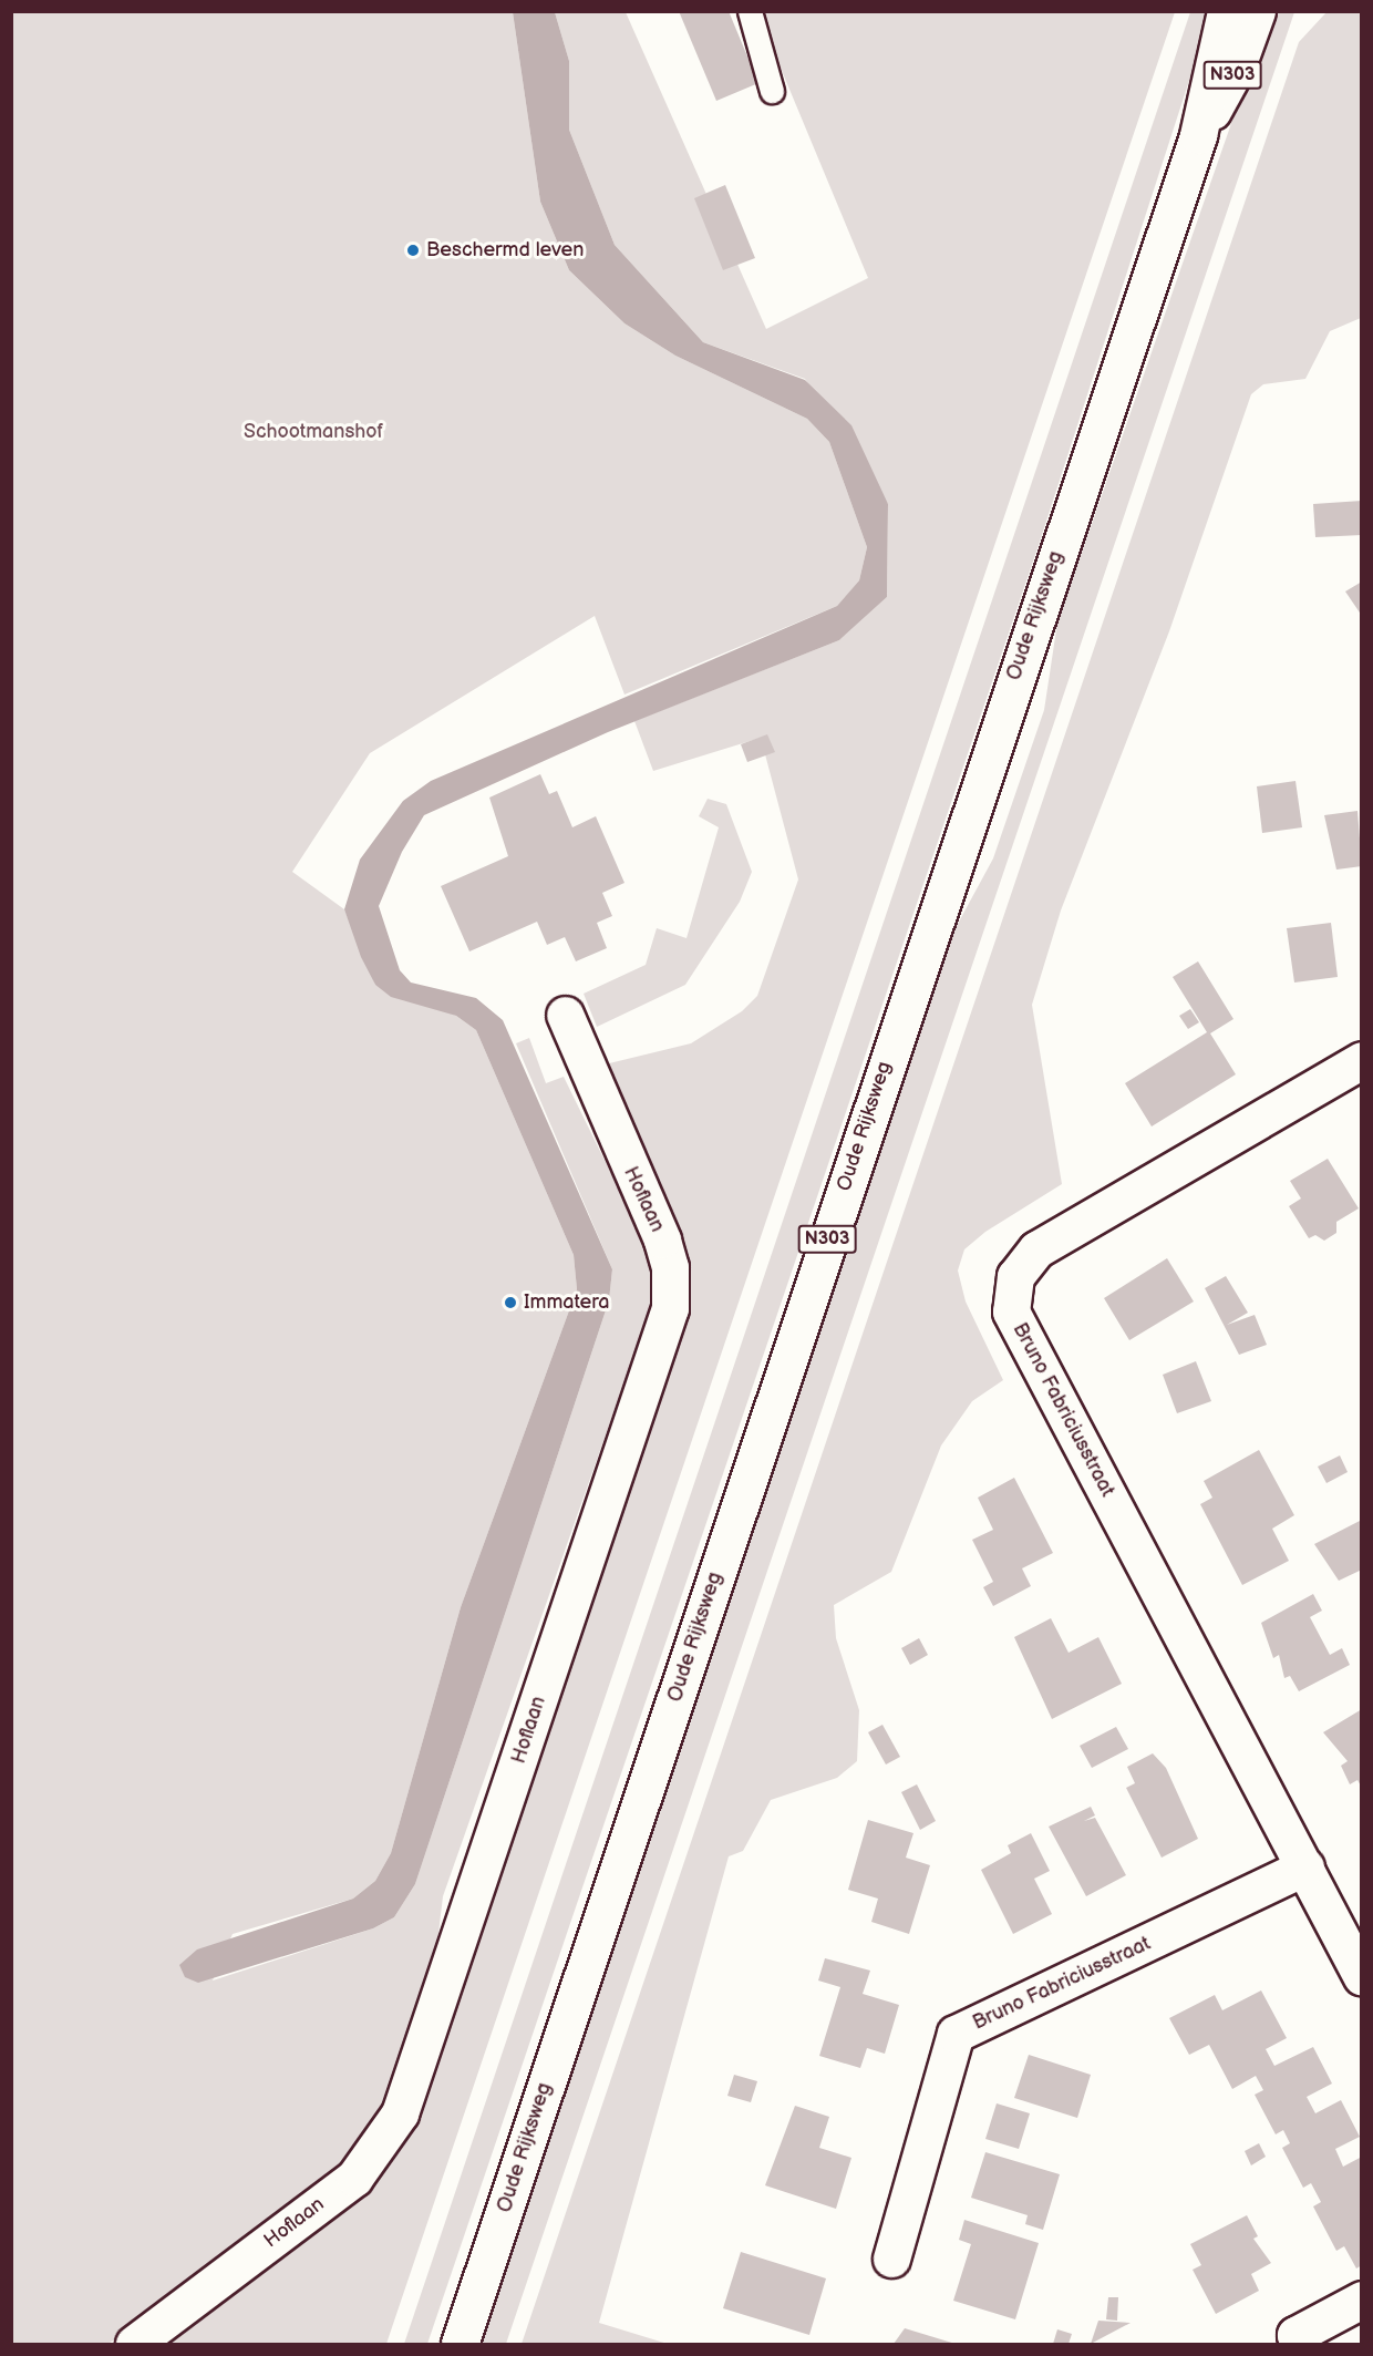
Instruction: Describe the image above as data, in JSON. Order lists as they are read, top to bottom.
{
  "streets": {
    "street": [
      "N303",
      "Oude Rijksweg",
      "Hoflaan",
      "Bruno Fabriciusstraat"
    ]
  },
  "parks": ["Schootmanshof"],
  "places": ["Beschermd leven", "Immatera"]
}
